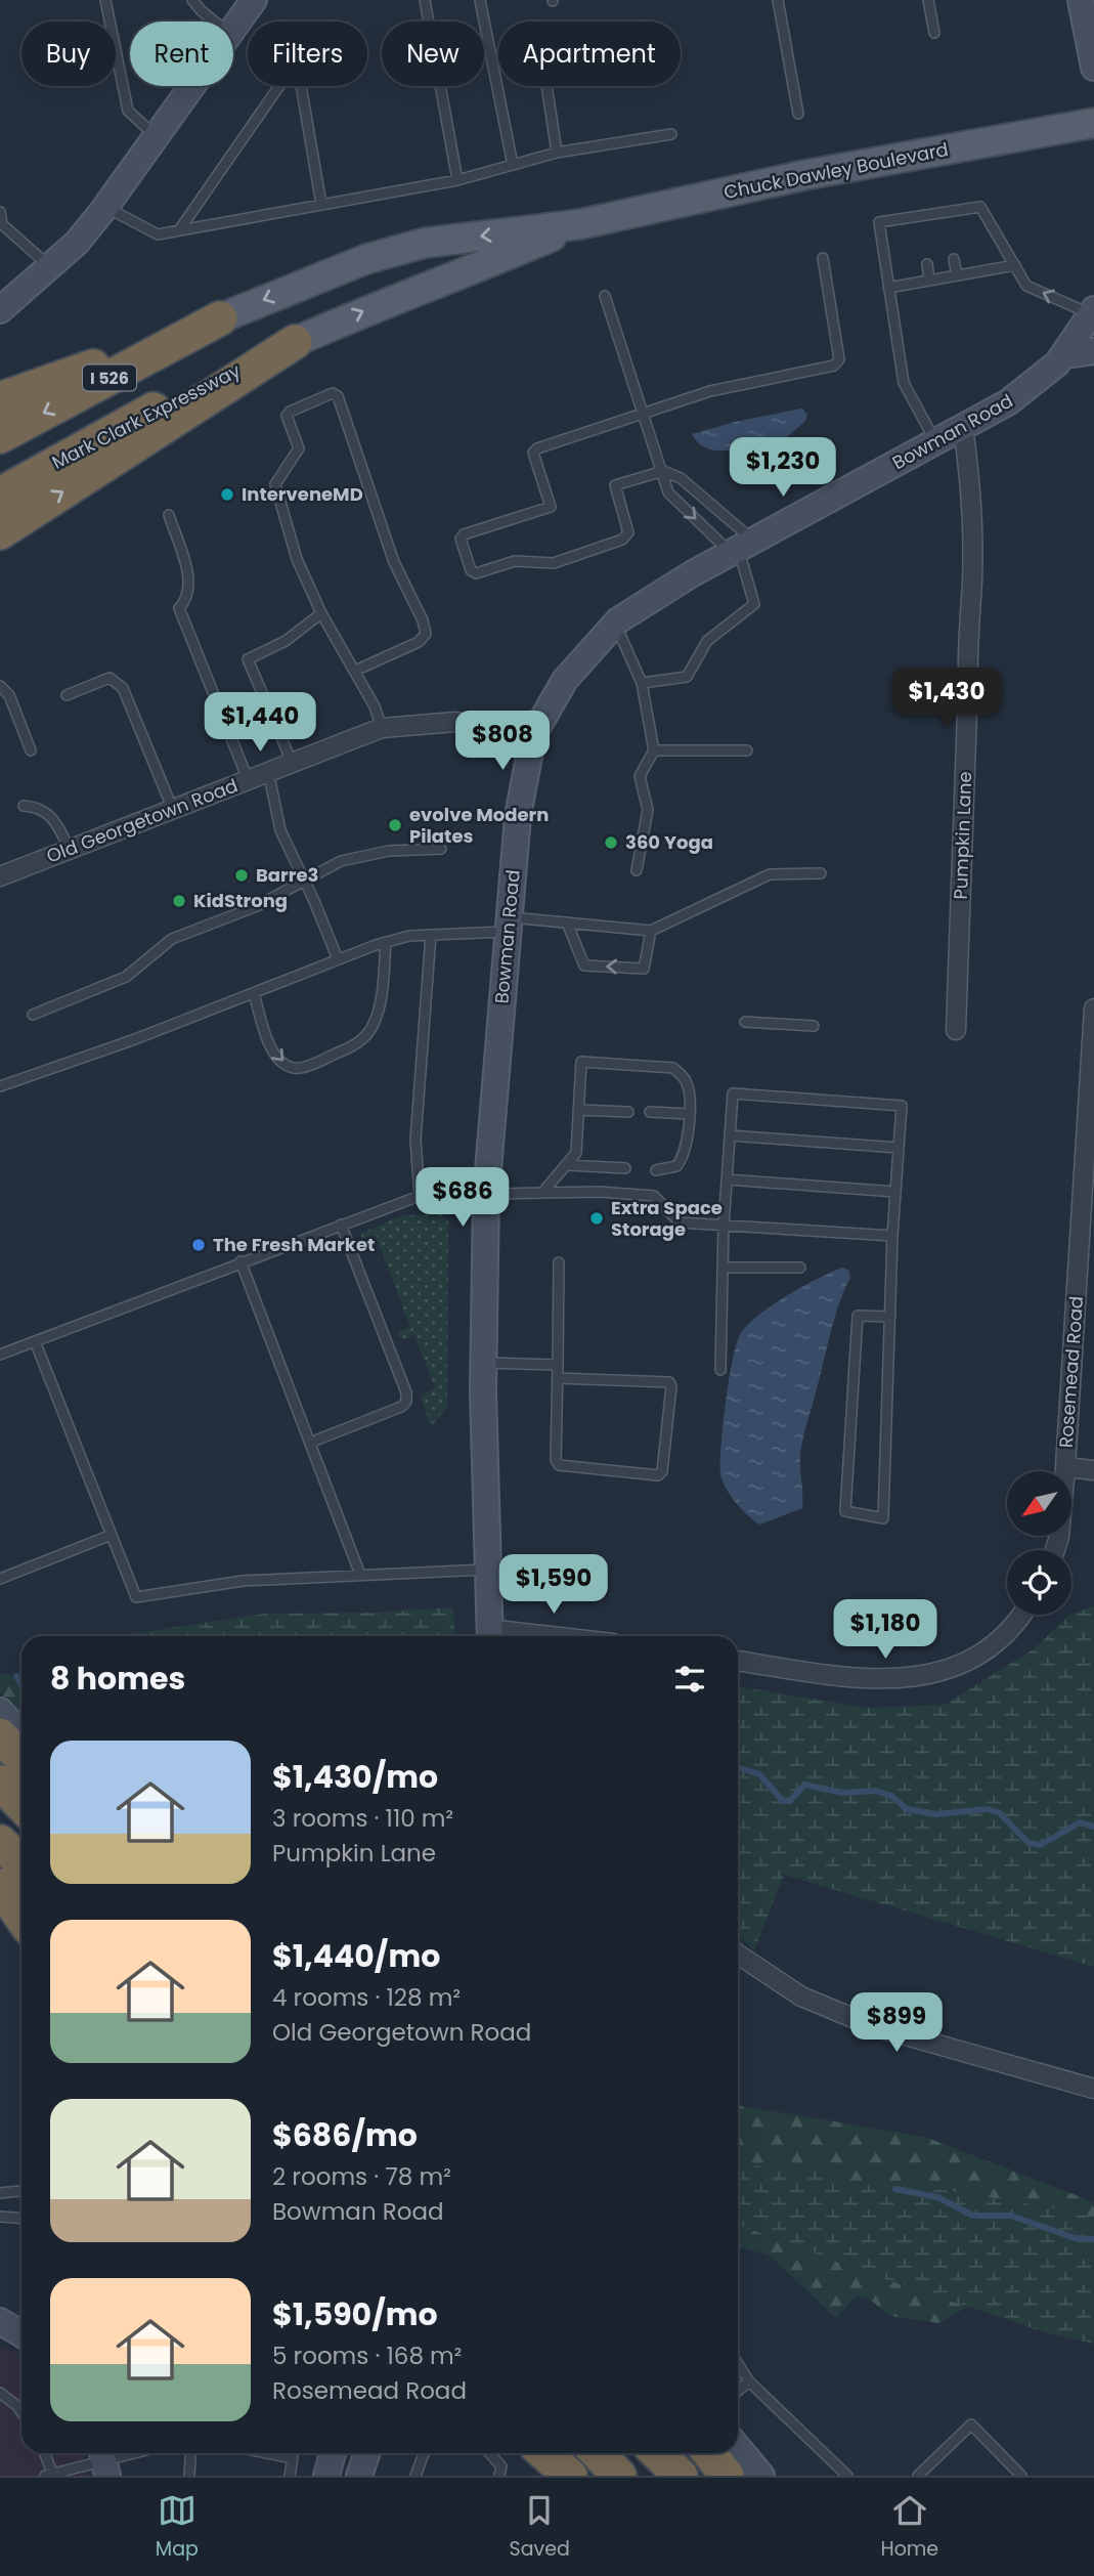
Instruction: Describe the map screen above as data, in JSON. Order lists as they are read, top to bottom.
{
  "streets": {
    "highway": ["I 526", "Mark Clark Expressway"],
    "main road": ["Chuck Dawley Boulevard", "Bowman Road"],
    "street": ["Old Georgetown Road", "Pumpkin Lane", "Rosemead Road"]
  },
  "crossings": [
    ["Chuck Dawley Boulevard", "I 526"],
    ["Chuck Dawley Boulevard", "Mark Clark Expressway"],
    ["Bowman Road", "Old Georgetown Road"],
    ["Bowman Road", "Pumpkin Lane"]
  ],
  "places": [
    "InterveneMD",
    "evolve Modern Pilates",
    "360 Yoga",
    "Barre3",
    "KidStrong",
    "Extra Space Storage",
    "The Fresh Market"
  ],
  "north": "bottom left",
  "page": {
    "chip": [
      "Buy",
      "Rent",
      "Filters",
      "New",
      "Apartment"
    ],
    "price": [
      "$1,230",
      "$1,430",
      "$1,440",
      "$808",
      "$686",
      "$1,590",
      "$1,180",
      "$899"
    ],
    "heading": "8 homes",
    "list": [
      {
        "name": "$1,430/mo",
        "note": "3 rooms · 110 m² · Pumpkin Lane"
      },
      {
        "name": "$1,440/mo",
        "note": "4 rooms · 128 m² · Old Georgetown Road"
      },
      {
        "name": "$686/mo",
        "note": "2 rooms · 78 m² · Bowman Road"
      },
      {
        "name": "$1,590/mo",
        "note": "5 rooms · 168 m² · Rosemead Road"
      }
    ],
    "tabs": ["Map", "Saved", "Home"]
  }
}
